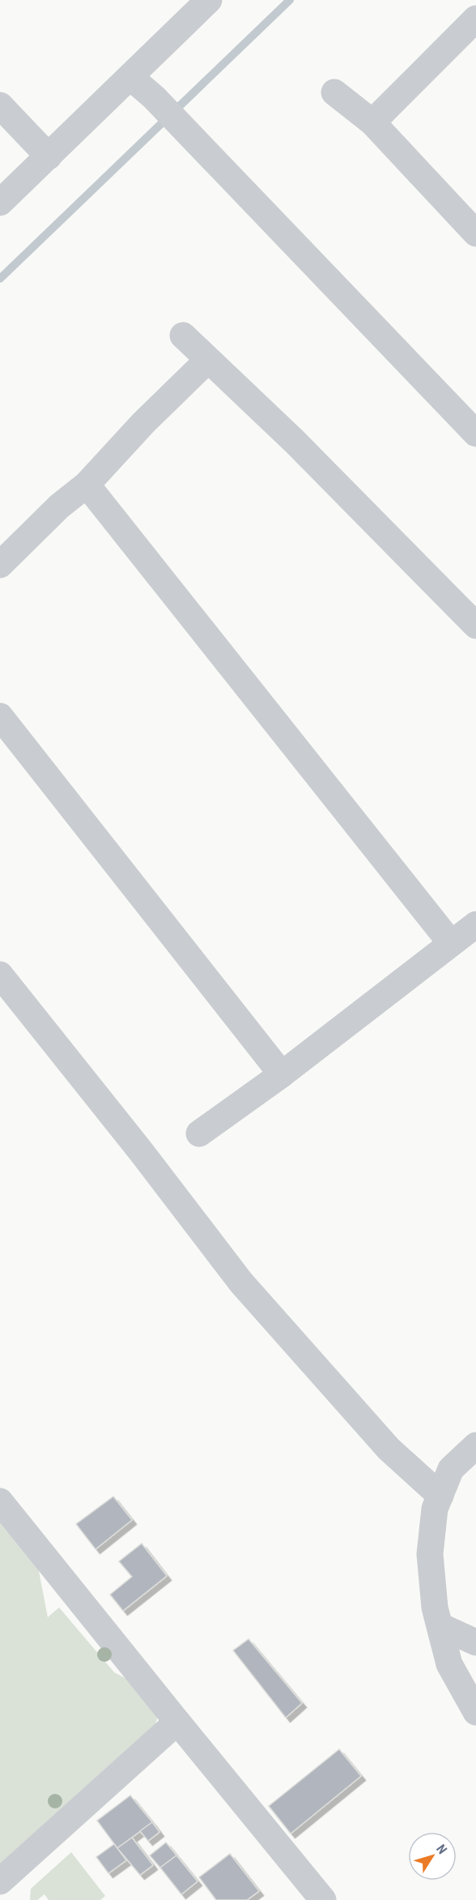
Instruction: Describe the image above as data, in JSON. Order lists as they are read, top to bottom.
{
  "north": "top right"
}
